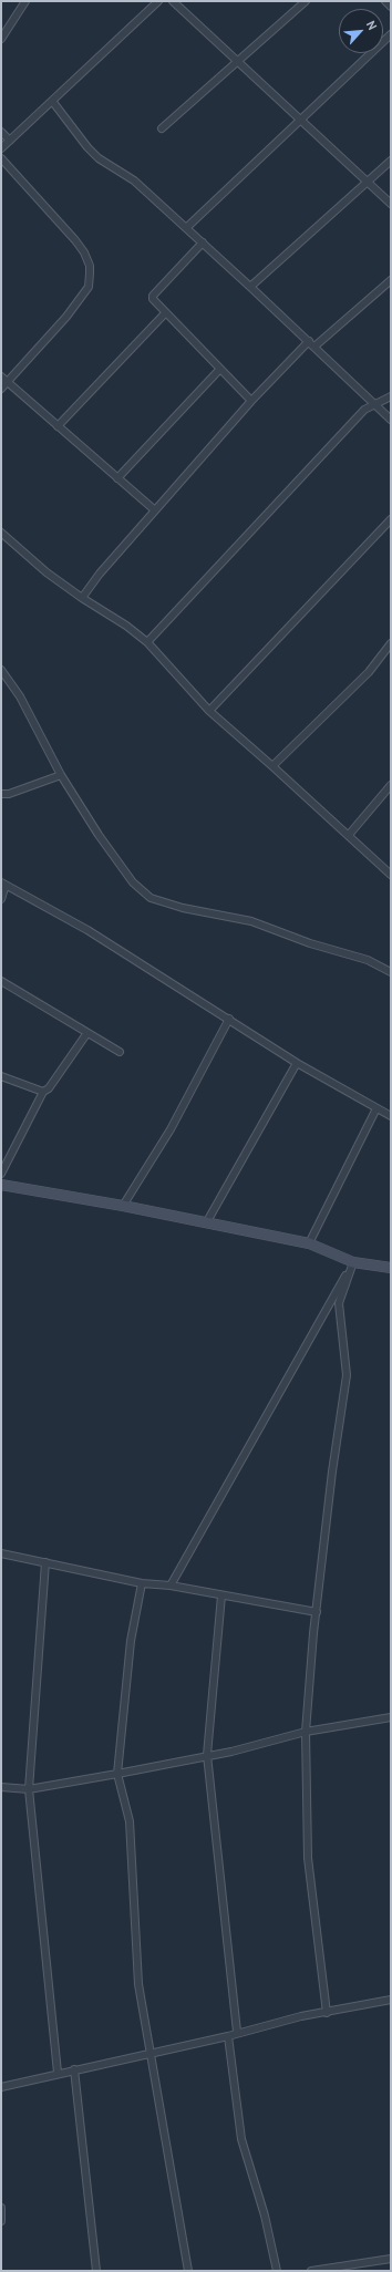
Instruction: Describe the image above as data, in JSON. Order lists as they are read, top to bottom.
{
  "north": "top right"
}
